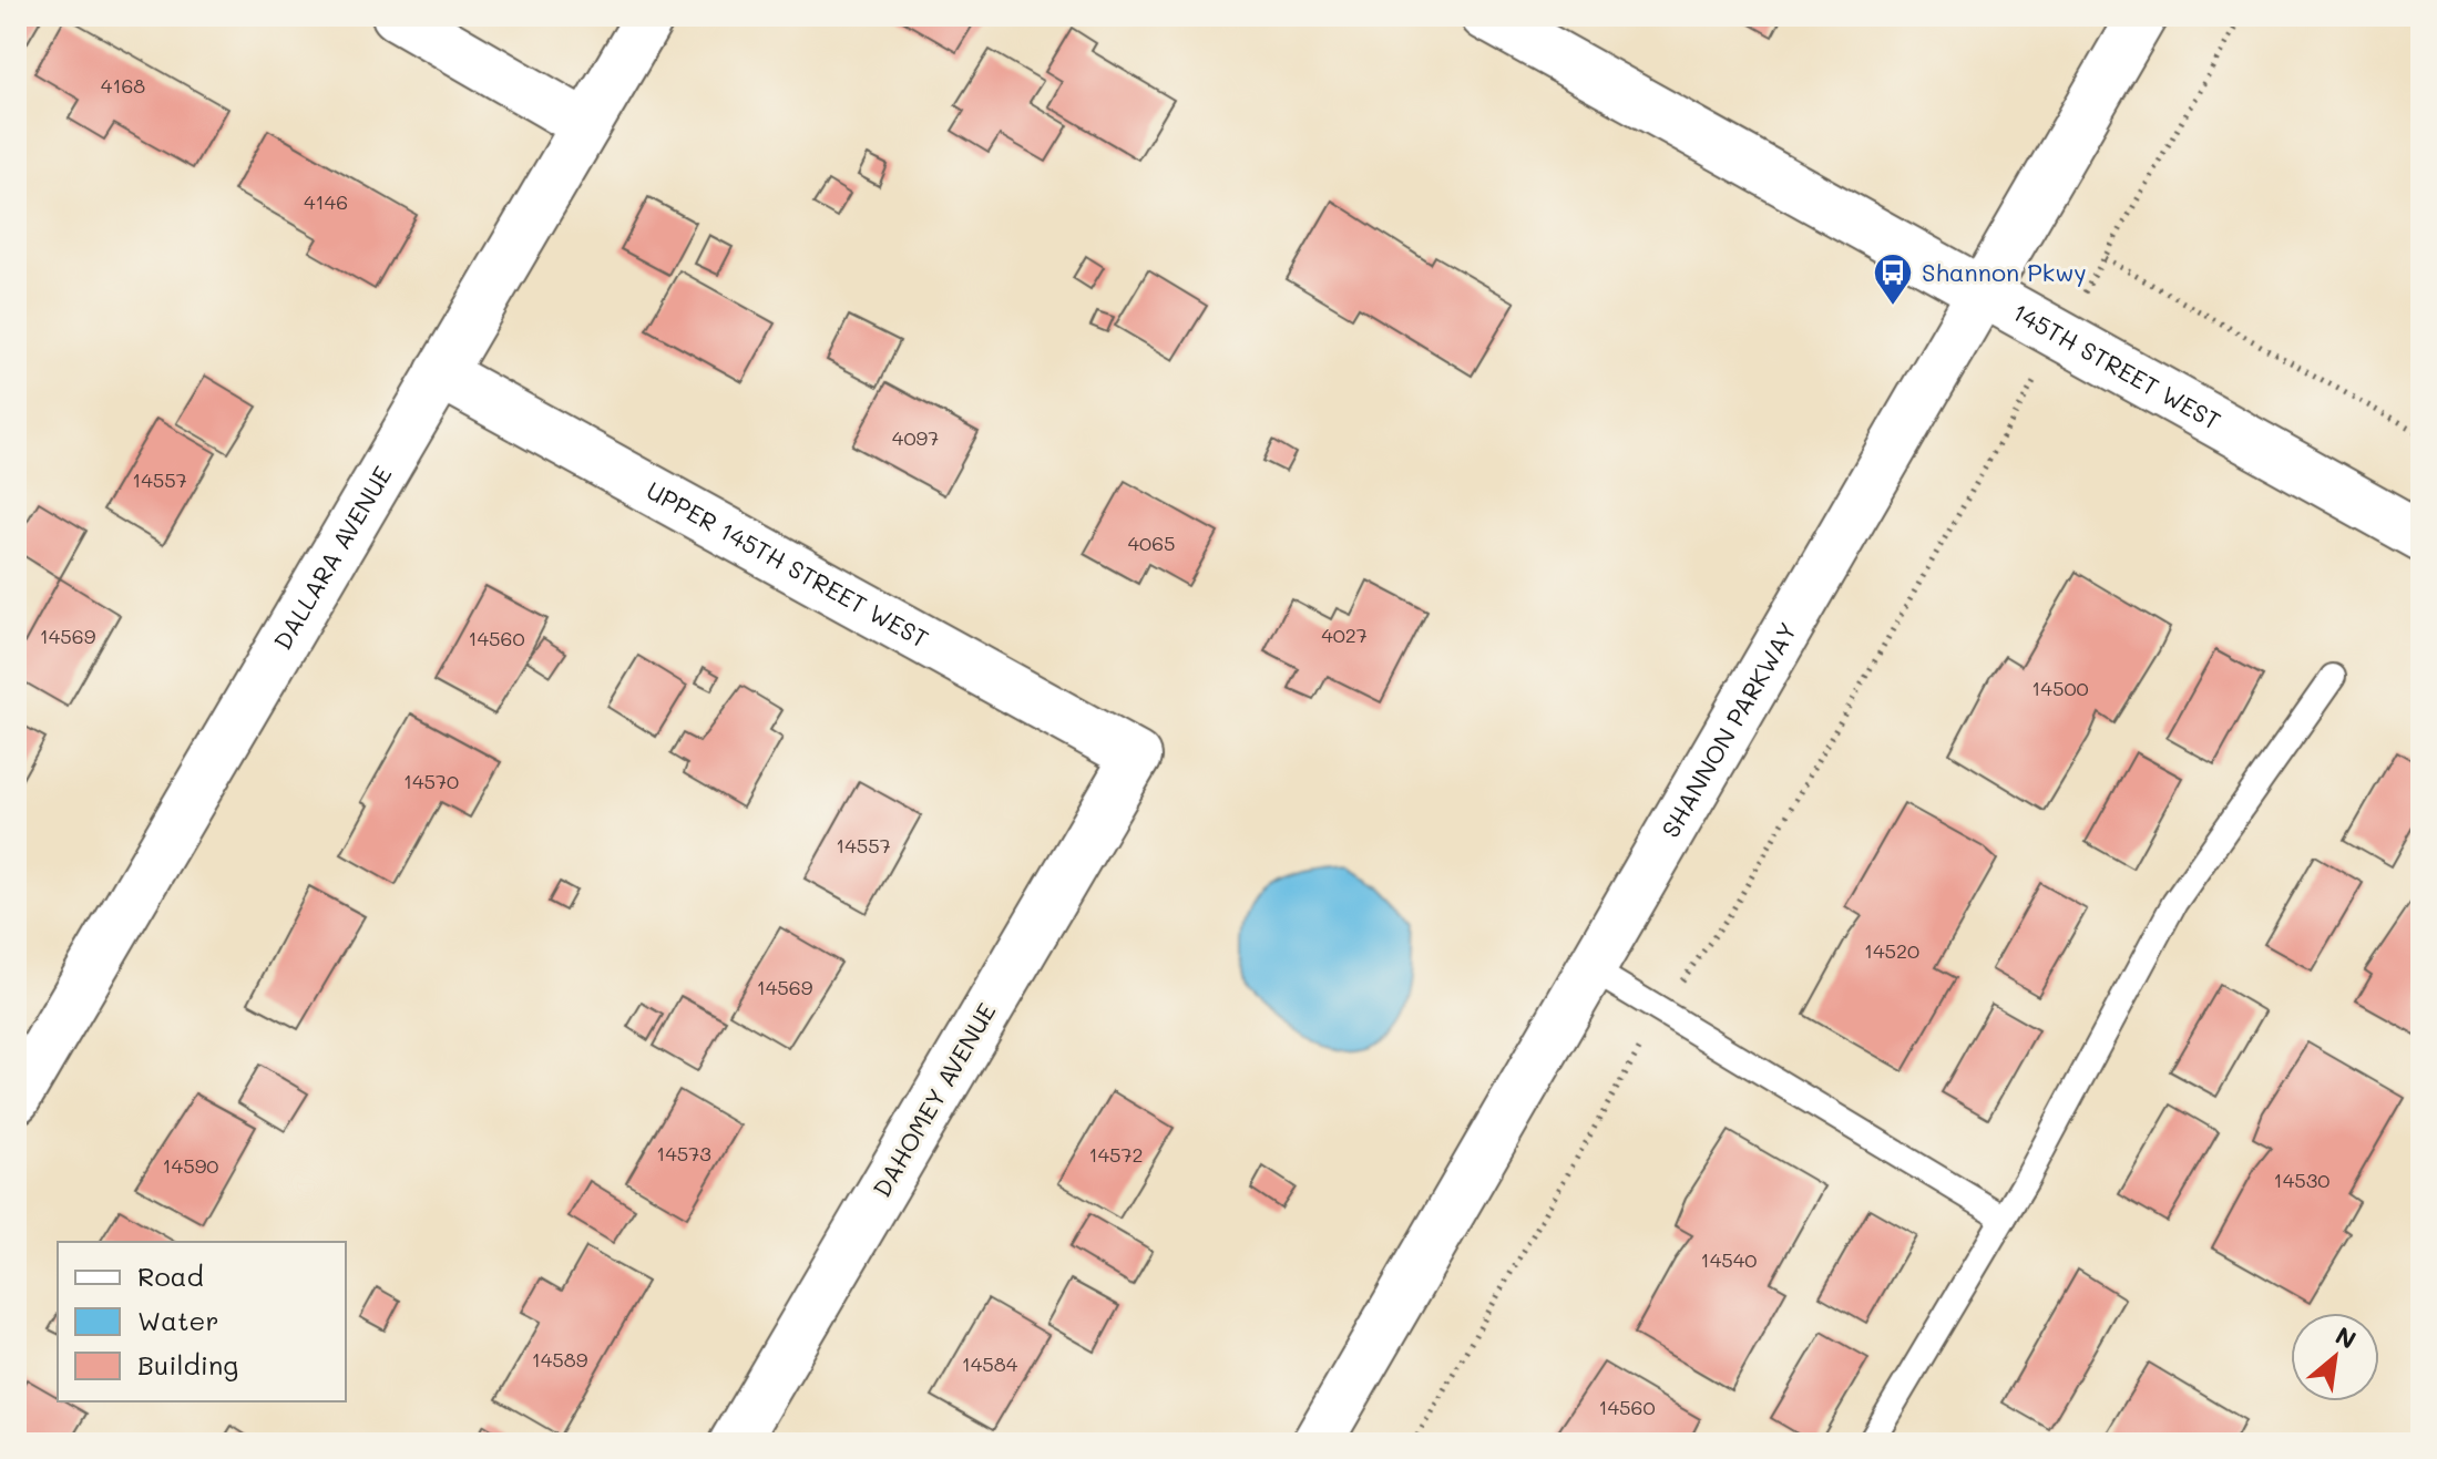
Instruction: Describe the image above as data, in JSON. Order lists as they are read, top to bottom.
{
  "streets": {
    "street": [
      "145TH STREET WEST",
      "DALLARA AVENUE",
      "UPPER 145TH STREET WEST",
      "SHANNON PARKWAY",
      "DAHOMEY AVENUE"
    ]
  },
  "crossings": [
    ["145TH STREET WEST", "SHANNON PARKWAY"],
    ["DALLARA AVENUE", "UPPER 145TH STREET WEST"],
    ["UPPER 145TH STREET WEST", "DAHOMEY AVENUE"]
  ],
  "places": {
    "bus stop": ["Shannon Pkwy"]
  },
  "house_numbers": [
    "4168",
    "4146",
    "4097",
    "14557",
    "4065",
    "4027",
    "14569",
    "14560",
    "14500",
    "14570",
    "14557",
    "14520",
    "14569",
    "14573",
    "14572",
    "14590",
    "14530",
    "14540",
    "14589",
    "14584",
    "14560"
  ],
  "legend": ["Road", "Water", "Building"],
  "north": "top right"
}
